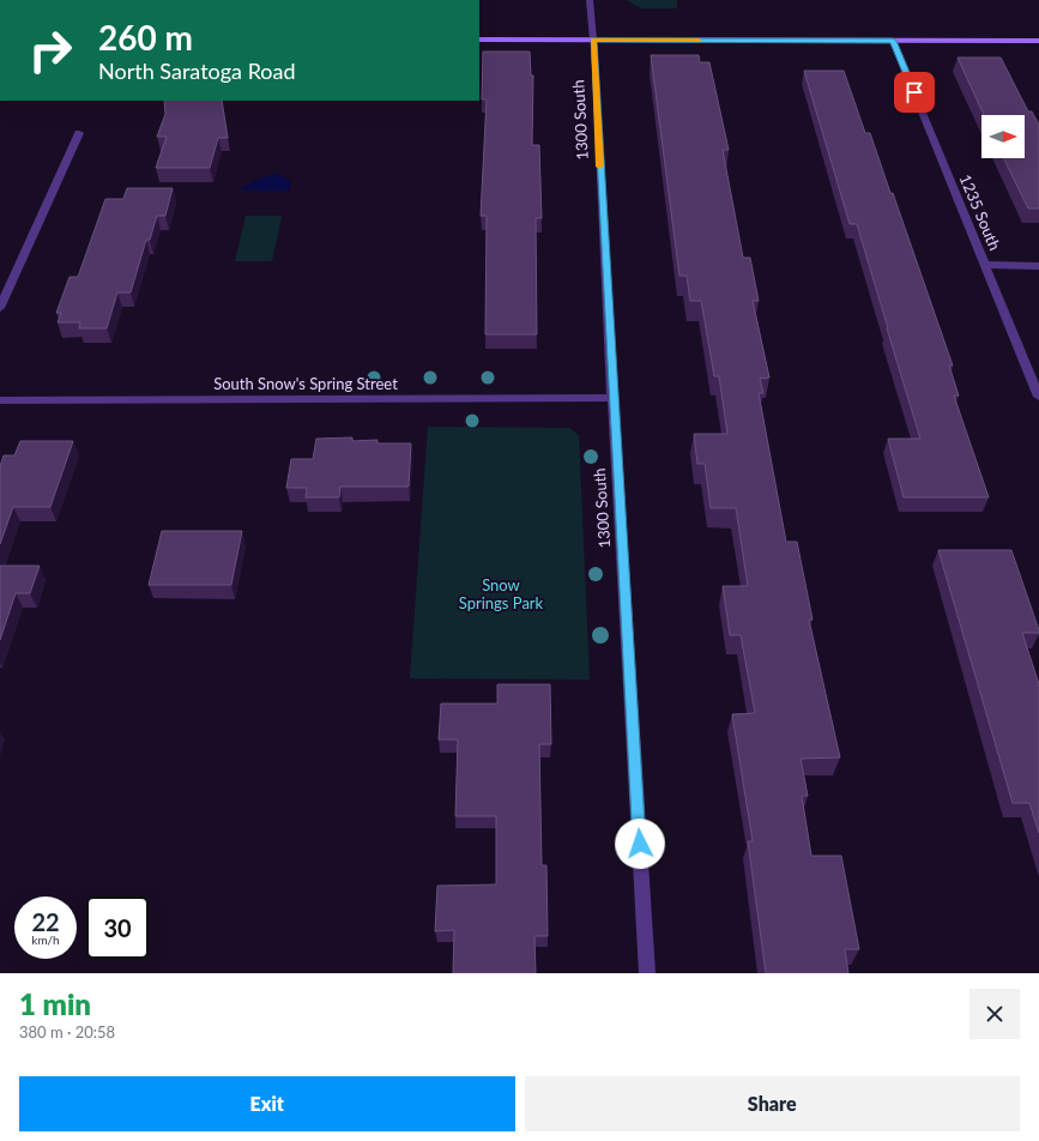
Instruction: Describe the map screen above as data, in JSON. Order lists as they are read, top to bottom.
{
  "streets": {
    "street": ["1300 South", "1235 South", "South Snow's Spring Street"]
  },
  "crossings": [
    ["1300 South", "South Snow's Spring Street"]
  ],
  "parks": ["Snow Springs Park"],
  "north": "right",
  "page": {
    "turn": ["260 m", "North Saratoga Road"],
    "speed": "22 km/h",
    "limit": "30",
    "heading": ["1 min", "380 m · 20:58"],
    "buttons": ["Exit", "Share"]
  }
}
